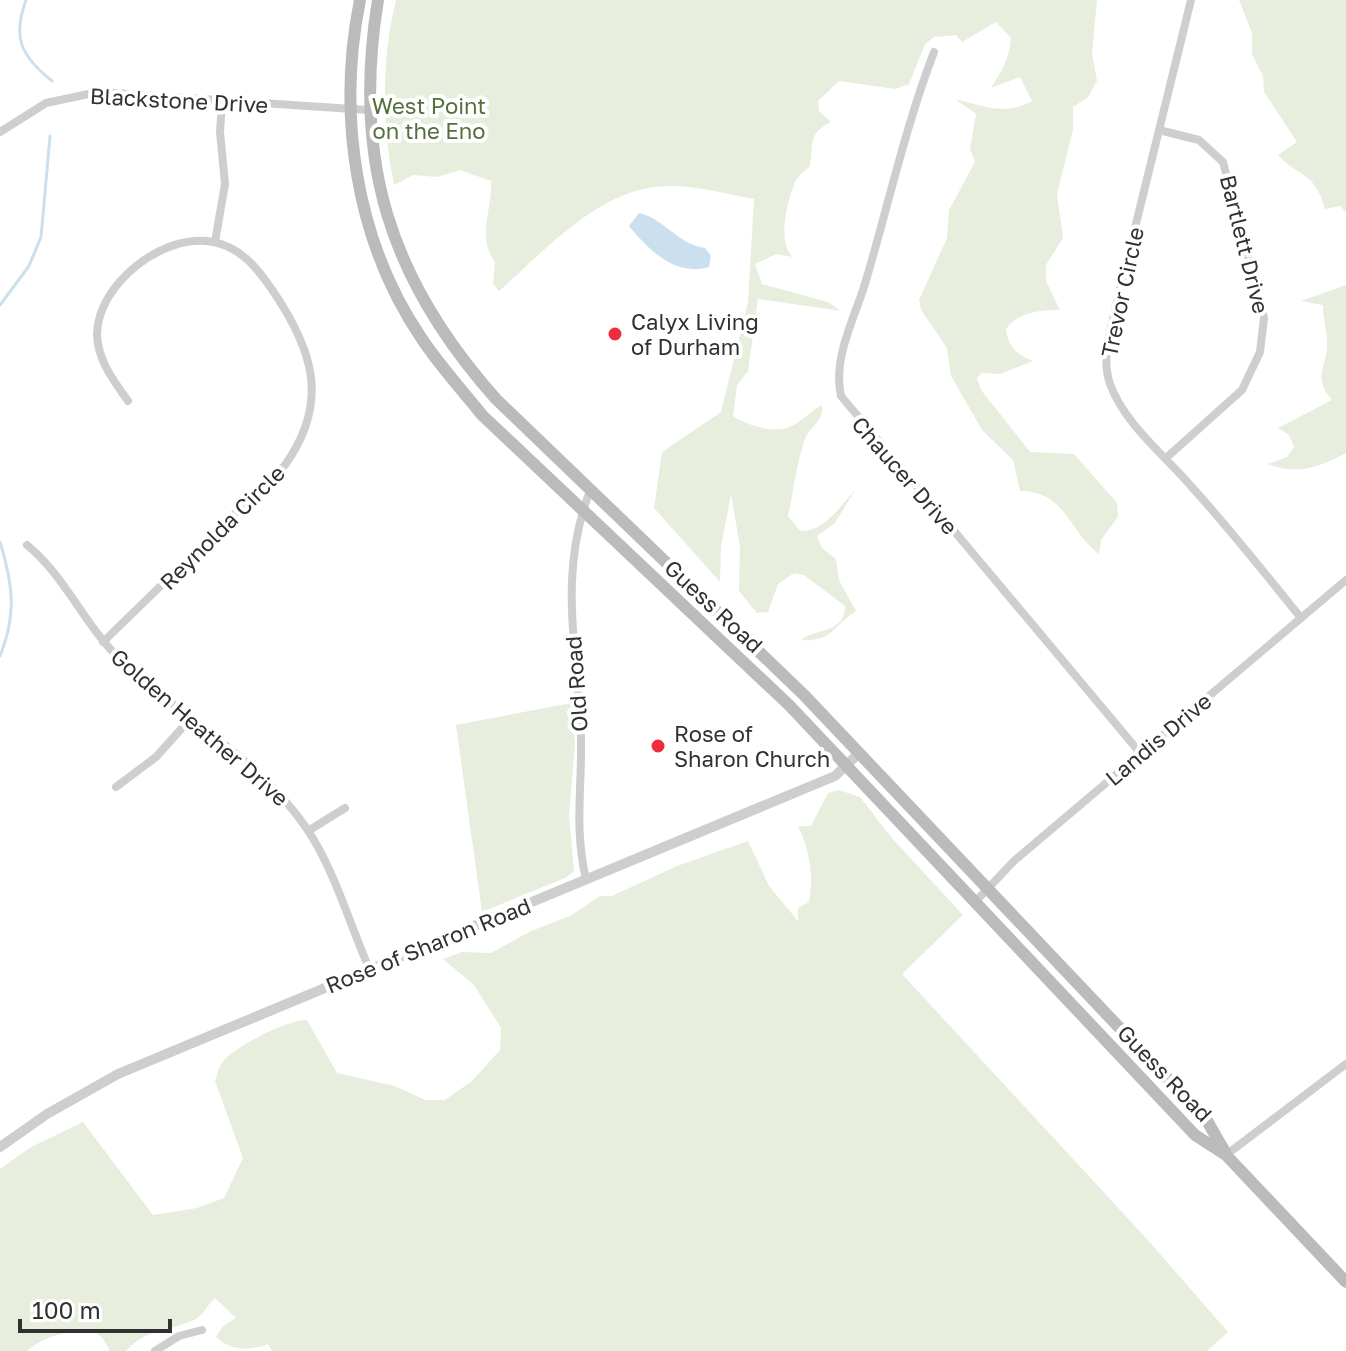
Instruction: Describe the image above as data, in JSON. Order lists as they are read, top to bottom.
{
  "streets": {
    "main road": ["Guess Road"],
    "street": [
      "Blackstone Drive",
      "Bartlett Drive",
      "Trevor Circle",
      "Chaucer Drive",
      "Reynolda Circle",
      "Old Road",
      "Golden Heather Drive",
      "Landis Drive",
      "Rose of Sharon Road"
    ]
  },
  "crossings": [
    ["Blackstone Drive", "Guess Road"],
    ["Bartlett Drive", "Trevor Circle"],
    ["Trevor Circle", "Landis Drive"],
    ["Chaucer Drive", "Landis Drive"],
    ["Reynolda Circle", "Golden Heather Drive"],
    ["Guess Road", "Old Road"],
    ["Guess Road", "Landis Drive"],
    ["Guess Road", "Rose of Sharon Road"],
    ["Old Road", "Rose of Sharon Road"],
    ["Golden Heather Drive", "Rose of Sharon Road"]
  ],
  "parks": ["West Point on the Eno"],
  "places": ["Calyx Living of Durham", "Rose of Sharon Church"],
  "scale_bar": "100 m"
}
